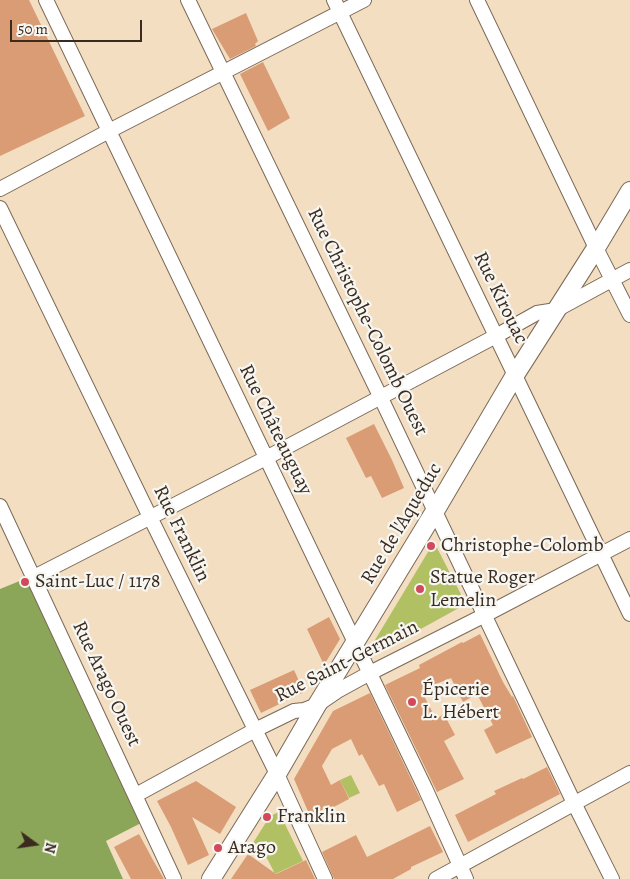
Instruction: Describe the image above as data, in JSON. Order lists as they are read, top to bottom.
{
  "streets": {
    "street": [
      "Rue Kirouac",
      "Rue Christophe-Colomb Ouest",
      "Rue Châteauguay",
      "Rue de l'Aqueduc",
      "Rue Franklin",
      "Rue Saint-Germain",
      "Rue Arago Ouest"
    ]
  },
  "crossings": [
    ["Rue Kirouac", "Rue de l'Aqueduc"],
    ["Rue Kirouac", "Rue Saint-Germain"],
    ["Rue Christophe-Colomb Ouest", "Rue de l'Aqueduc"],
    ["Rue Christophe-Colomb Ouest", "Rue Saint-Germain"],
    ["Rue Châteauguay", "Rue de l'Aqueduc"],
    ["Rue Châteauguay", "Rue Saint-Germain"],
    ["Rue de l'Aqueduc", "Rue Franklin"],
    ["Rue de l'Aqueduc", "Rue Saint-Germain"],
    ["Rue Franklin", "Rue Saint-Germain"],
    ["Rue Saint-Germain", "Rue Arago Ouest"]
  ],
  "places": [
    "Christophe-Colomb",
    "Saint-Luc / 1178",
    "Statue Roger Lemelin",
    "Épicerie L. Hébert",
    "Franklin",
    "Arago"
  ],
  "scale_bar": "50 m",
  "north": "right"
}
